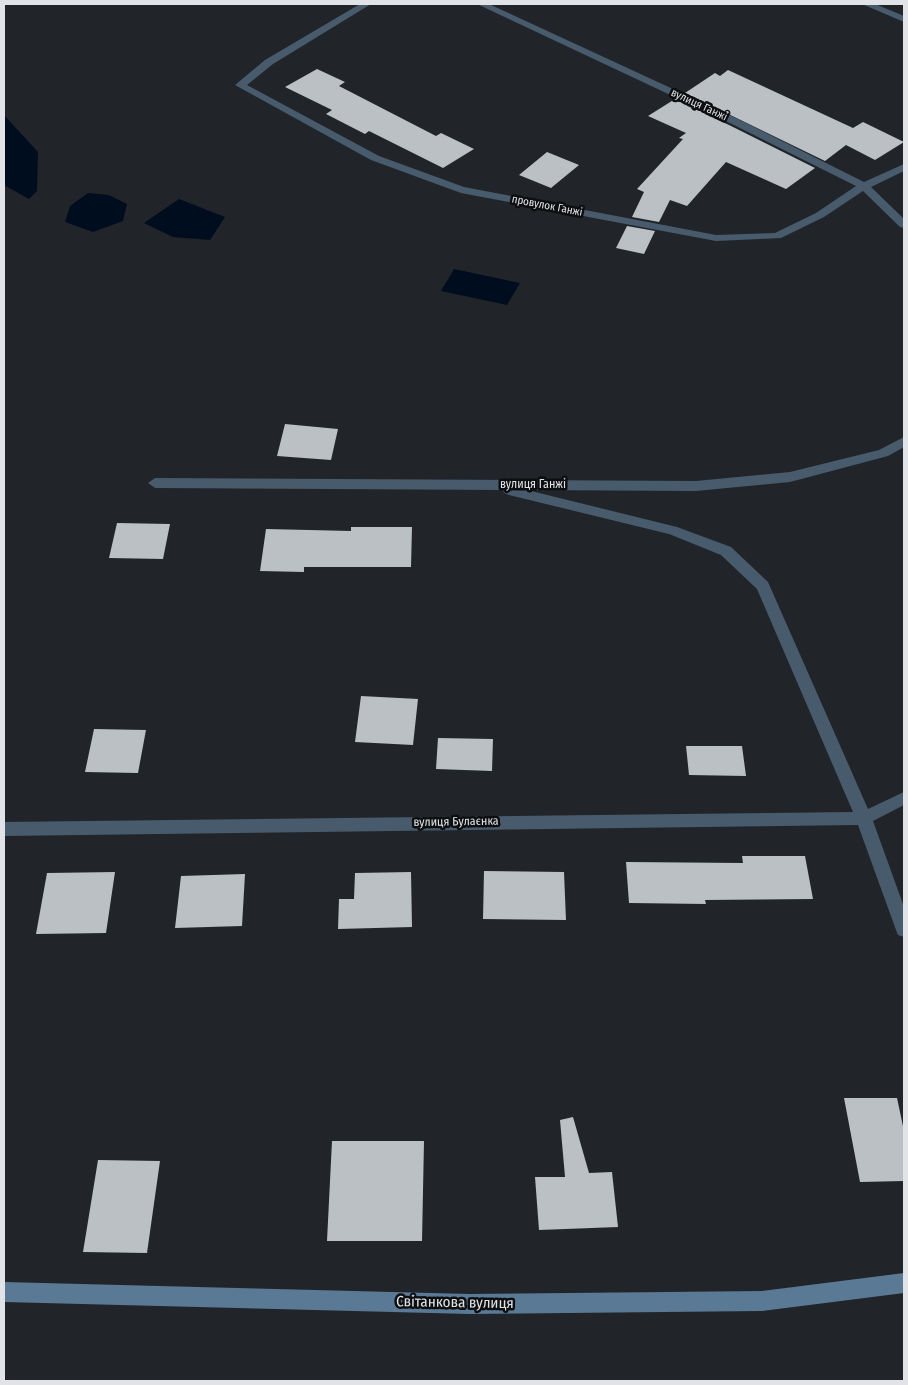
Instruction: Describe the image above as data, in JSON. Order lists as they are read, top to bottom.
{
  "streets": {
    "street": [
      "вулиця Ганжі",
      "провулок Ганжі",
      "вулиця Булаєнка",
      "Світанкова вулиця"
    ]
  },
  "crossings": [
    ["вулиця Ганжі", "провулок Ганжі"]
  ]
}
